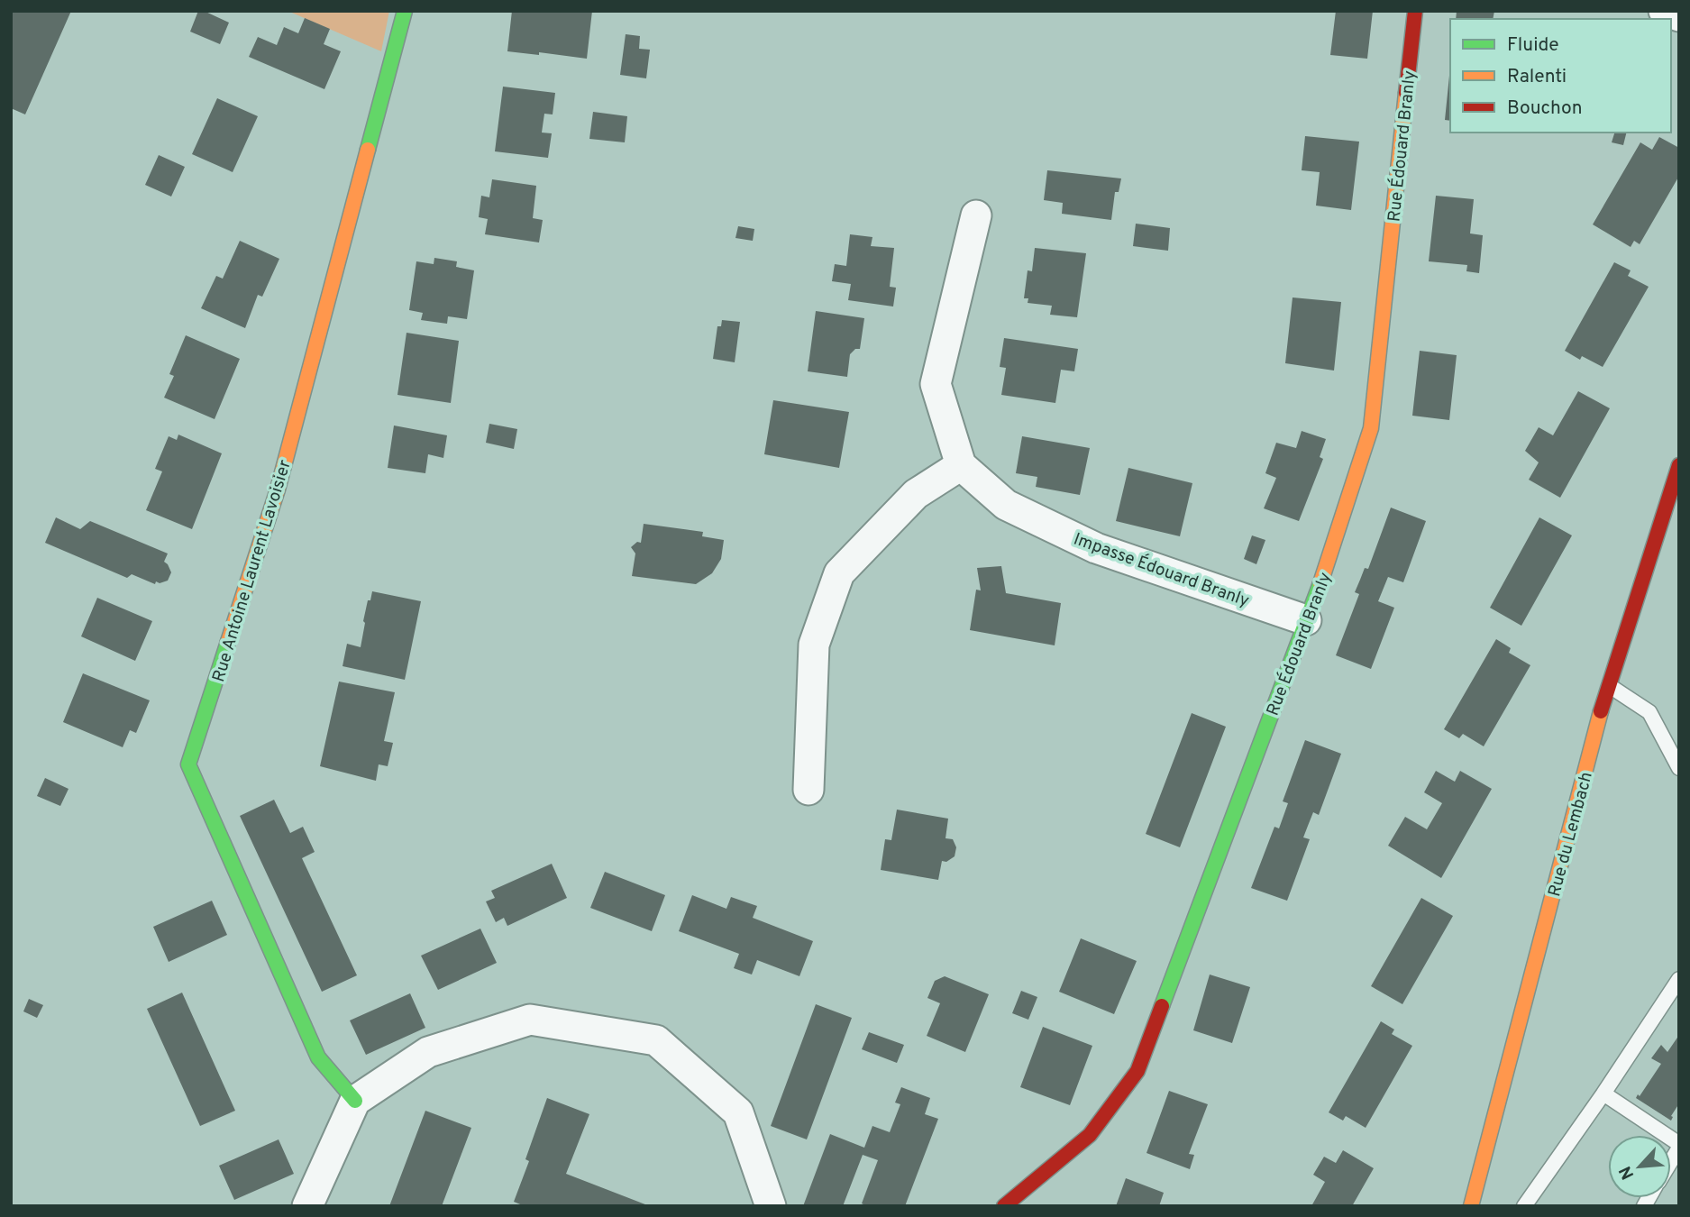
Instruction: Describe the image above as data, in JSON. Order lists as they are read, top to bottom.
{
  "streets": {
    "street": [
      "Rue Édouard Branly",
      "Impasse Édouard Branly",
      "Rue Antoine Laurent Lavoisier",
      "Rue du Lembach"
    ]
  },
  "crossings": [
    ["Rue Édouard Branly", "Impasse Édouard Branly"]
  ],
  "legend": ["Fluide", "Ralenti", "Bouchon"],
  "north": "bottom left"
}
